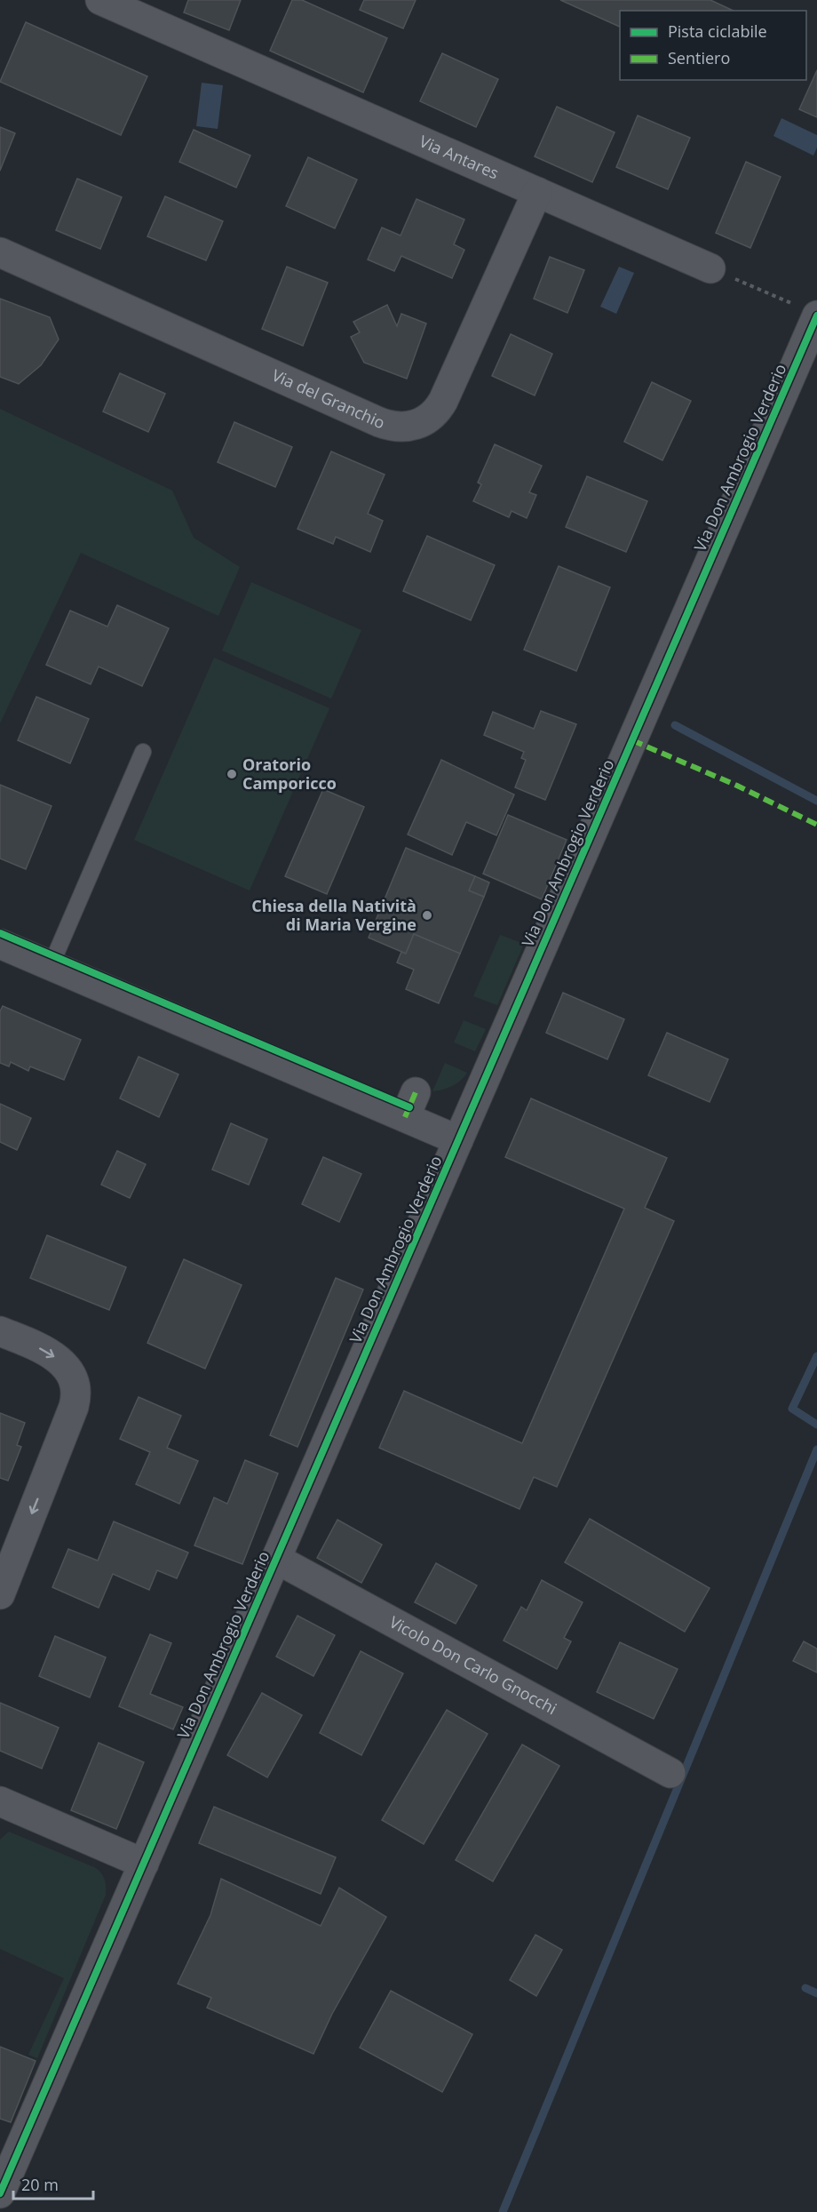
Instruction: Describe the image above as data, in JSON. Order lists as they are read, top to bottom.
{
  "streets": {
    "street": [
      "Via Antares",
      "Via del Granchio",
      "Via Don Ambrogio Verderio",
      "Vicolo Don Carlo Gnocchi"
    ]
  },
  "crossings": [
    ["Via Antares", "Via del Granchio"],
    ["Via Don Ambrogio Verderio", "Vicolo Don Carlo Gnocchi"]
  ],
  "places": ["Oratorio Camporicco", "Chiesa della Natività di Maria Vergine"],
  "legend": ["Pista ciclabile", "Sentiero"],
  "scale_bar": "20 m"
}
